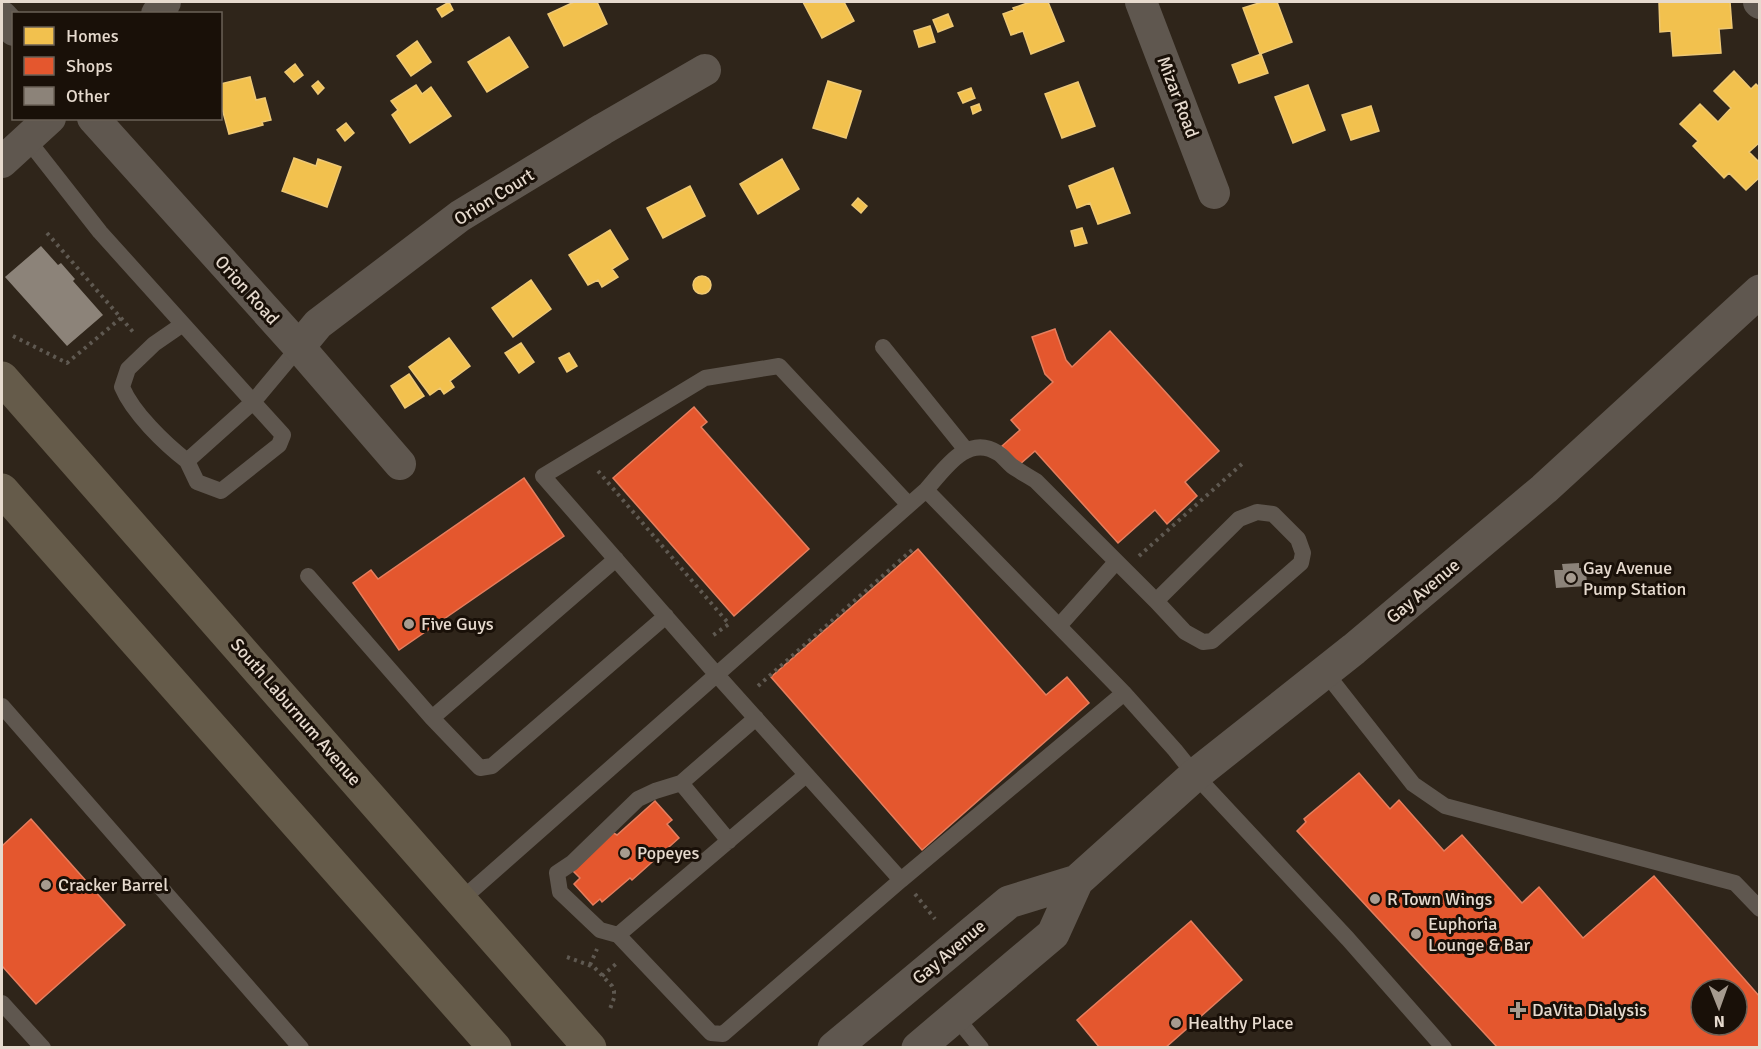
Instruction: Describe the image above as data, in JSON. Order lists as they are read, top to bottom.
{
  "streets": {
    "main road": ["South Laburnum Avenue"],
    "street": [
      "Mizar Road",
      "Orion Court",
      "Orion Road",
      "Gay Avenue"
    ]
  },
  "crossings": [
    ["Orion Court", "Orion Road"]
  ],
  "places": {
    "other": [
      "Gay Avenue Pump Station",
      "Five Guys",
      "Popeyes",
      "Cracker Barrel",
      "R Town Wings",
      "Euphoria Lounge & Bar",
      "Healthy Place"
    ],
    "health": ["DaVita Dialysis"]
  },
  "legend": ["Homes", "Shops", "Other"],
  "north": "bottom"
}
